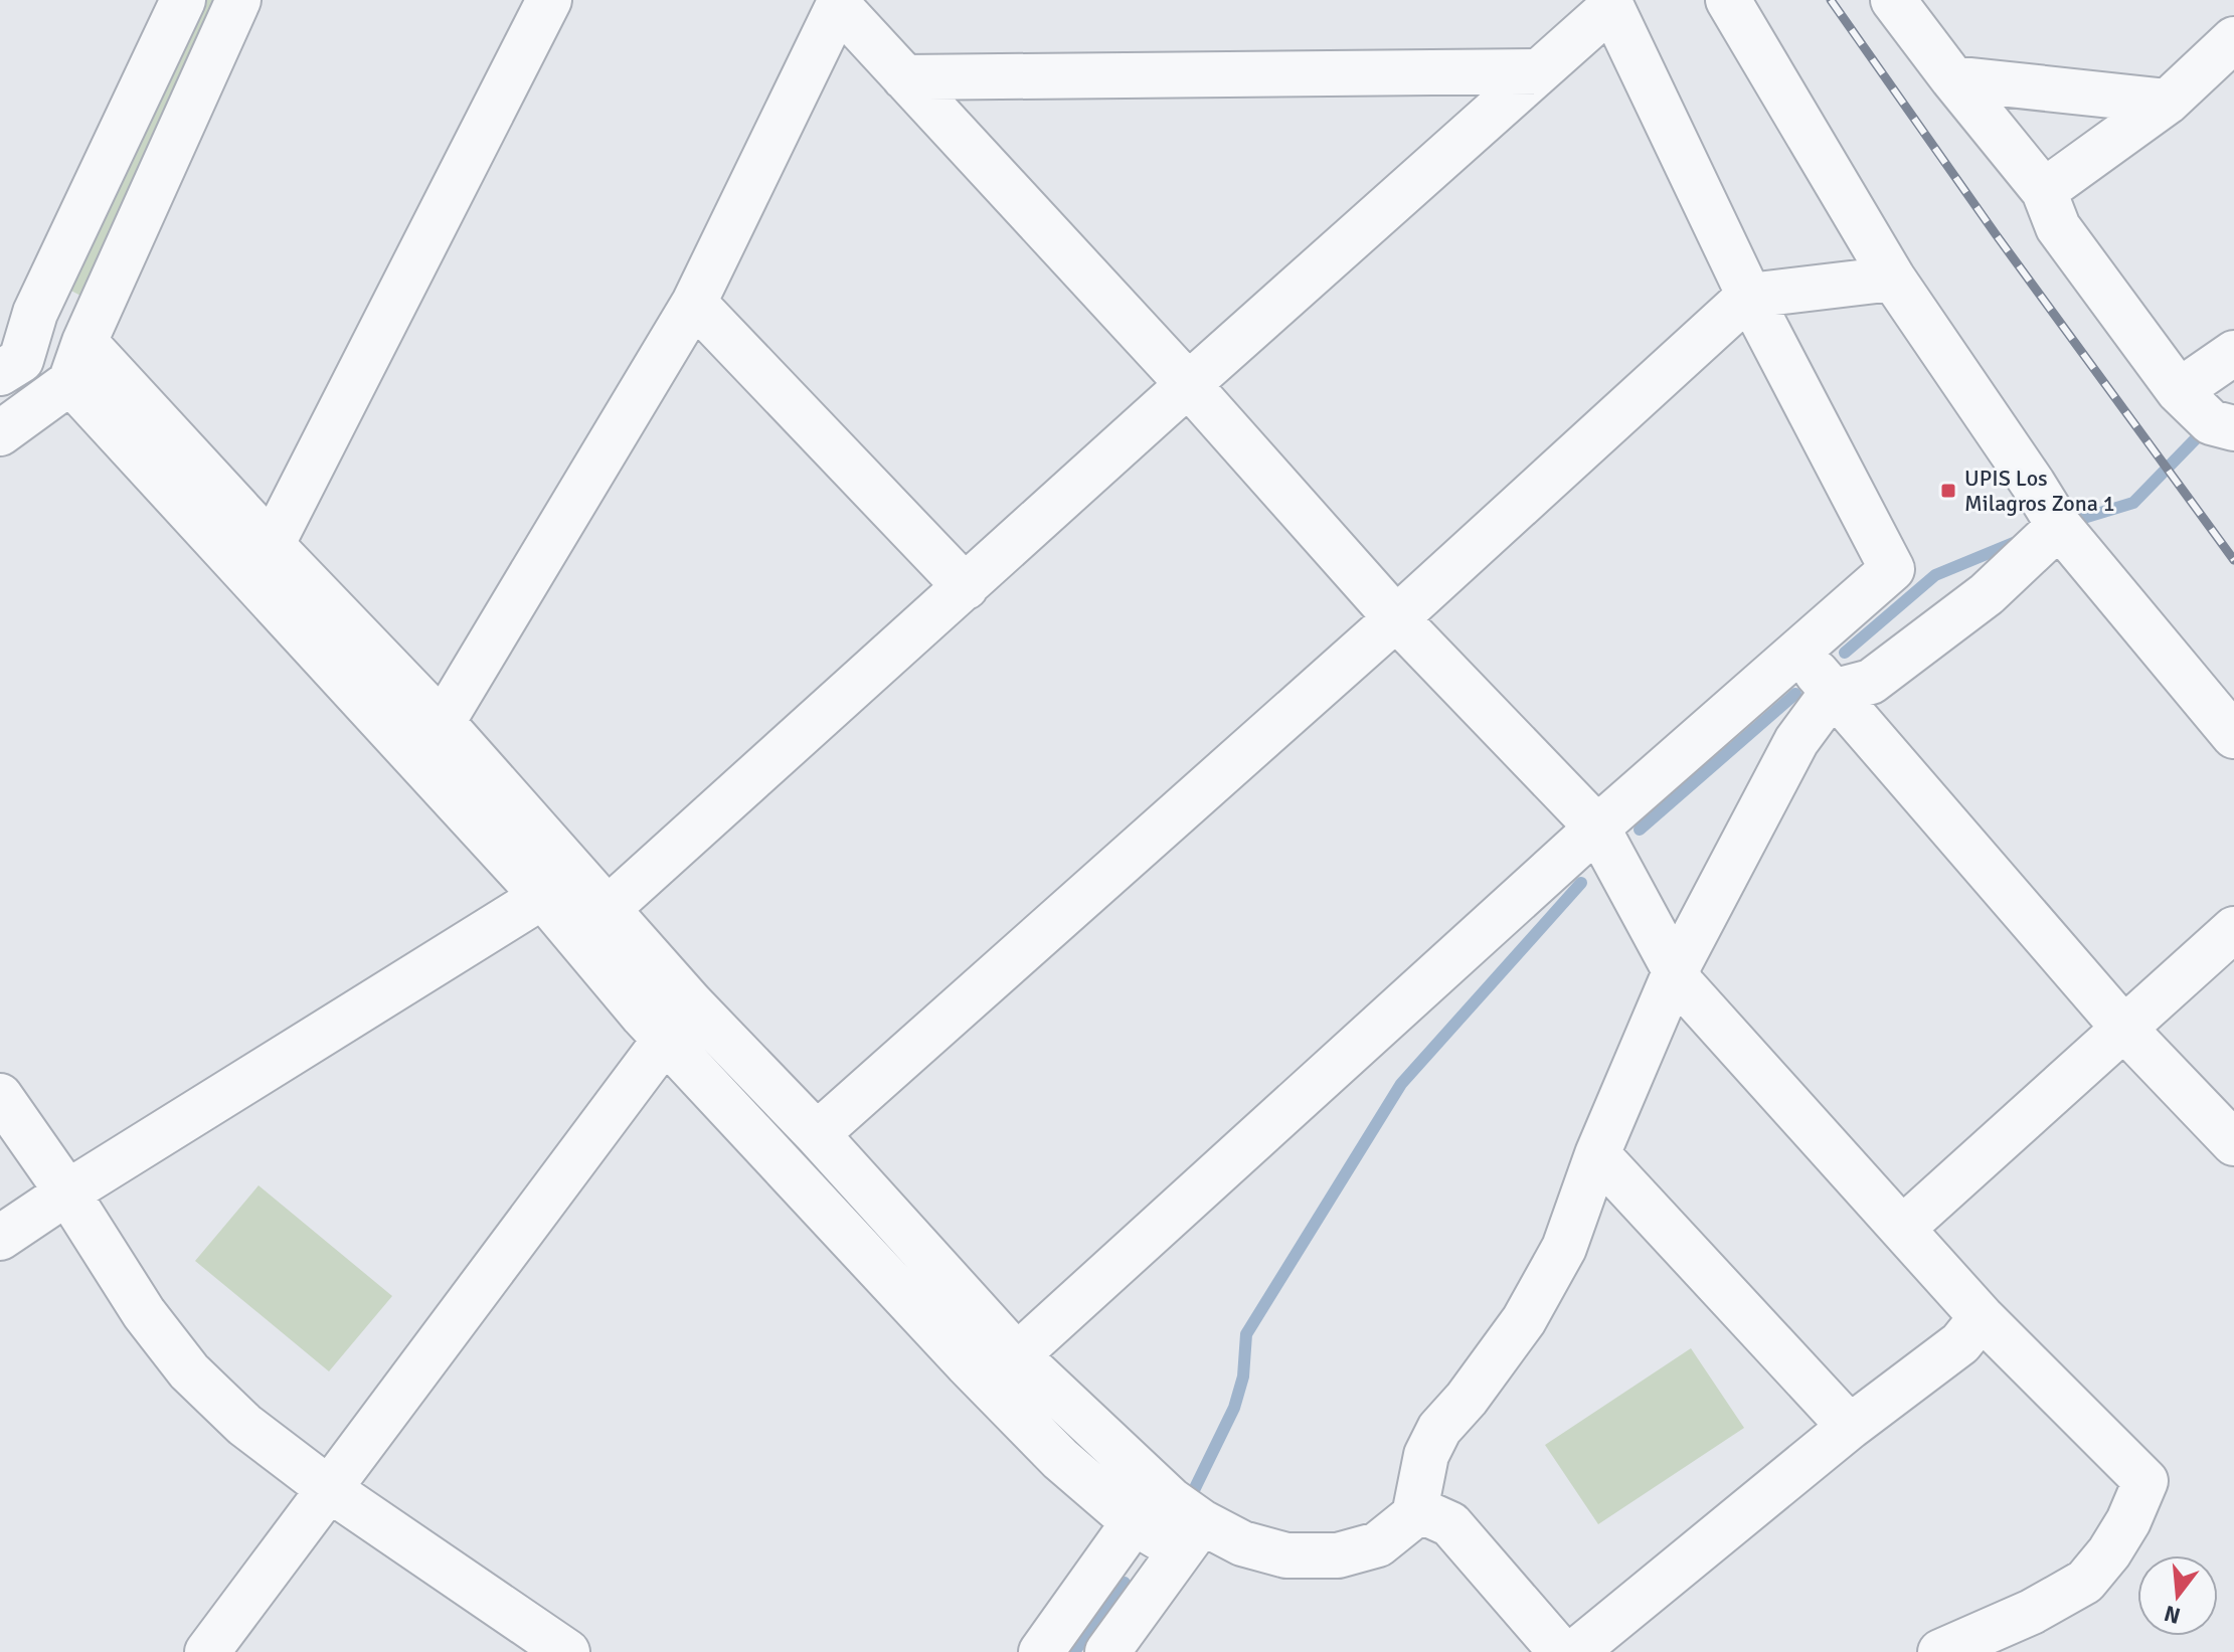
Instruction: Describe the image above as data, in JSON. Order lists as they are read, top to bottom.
{
  "places": {
    "transit": ["UPIS Los Milagros Zona 1"]
  },
  "north": "bottom"
}
